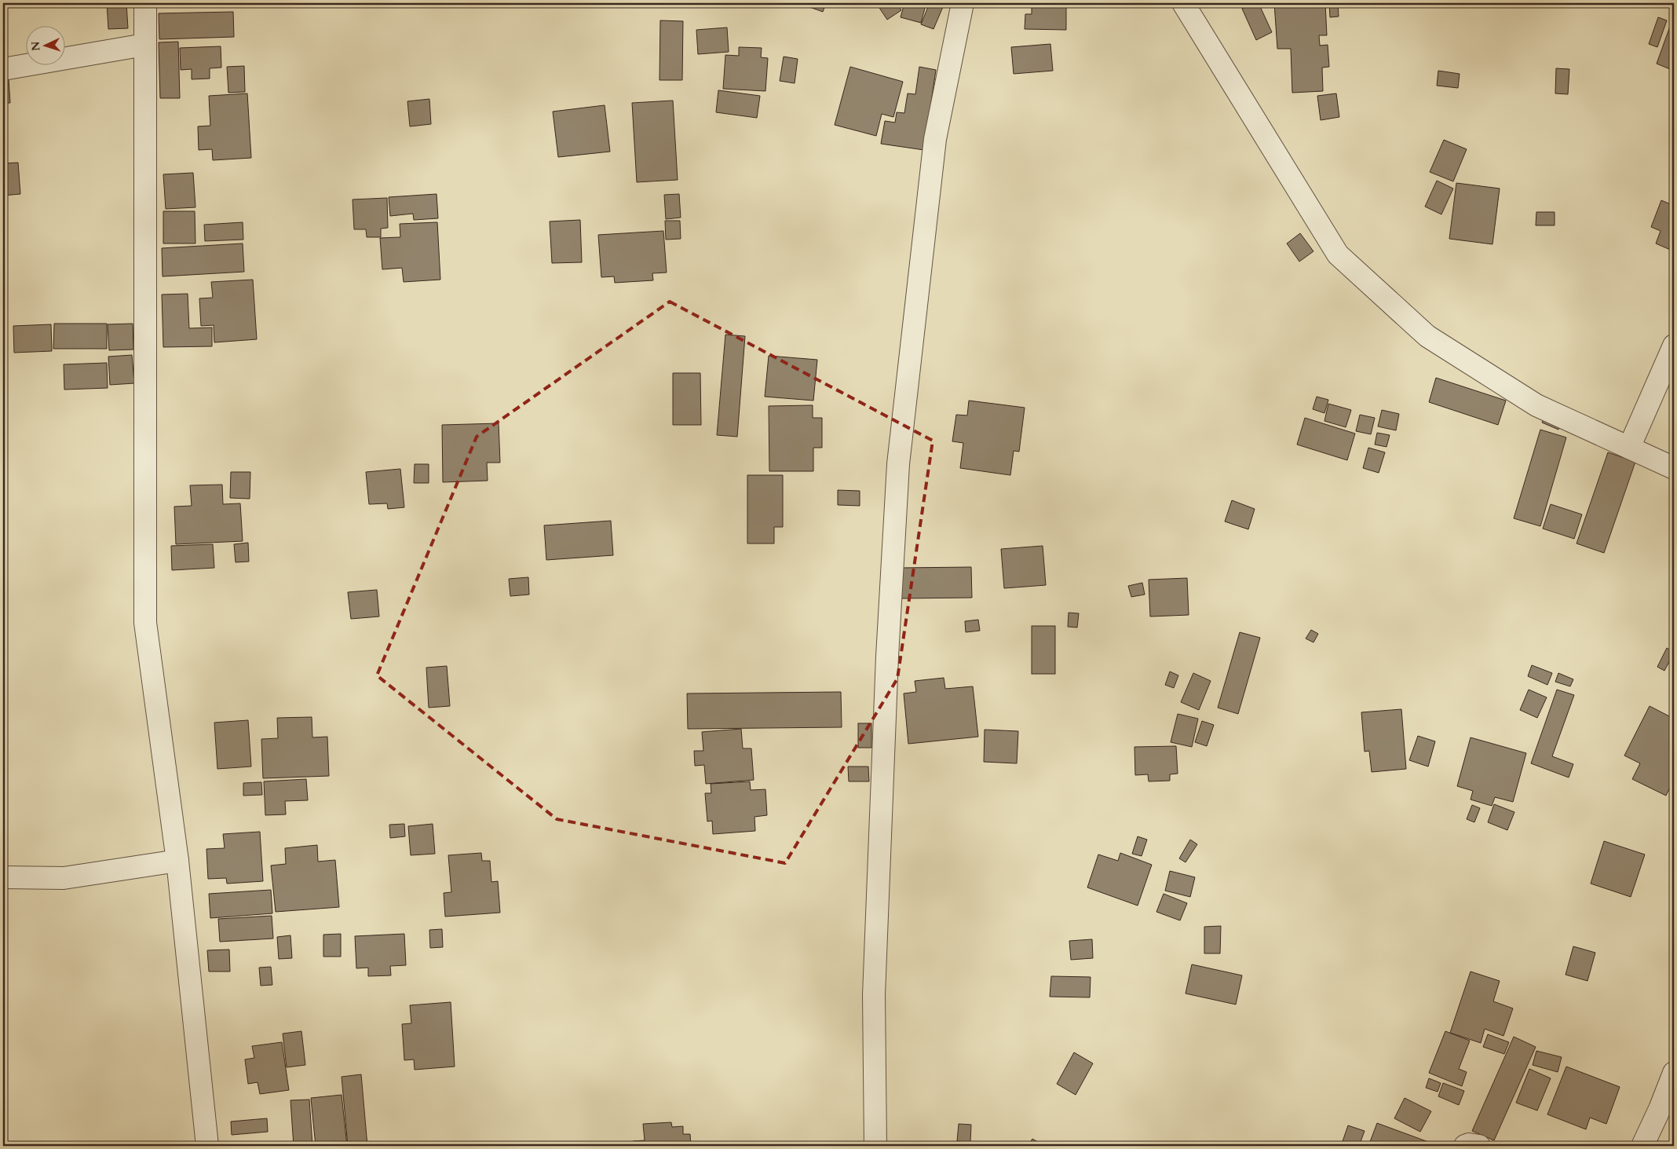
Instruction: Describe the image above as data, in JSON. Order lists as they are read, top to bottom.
{
  "north": "left"
}
